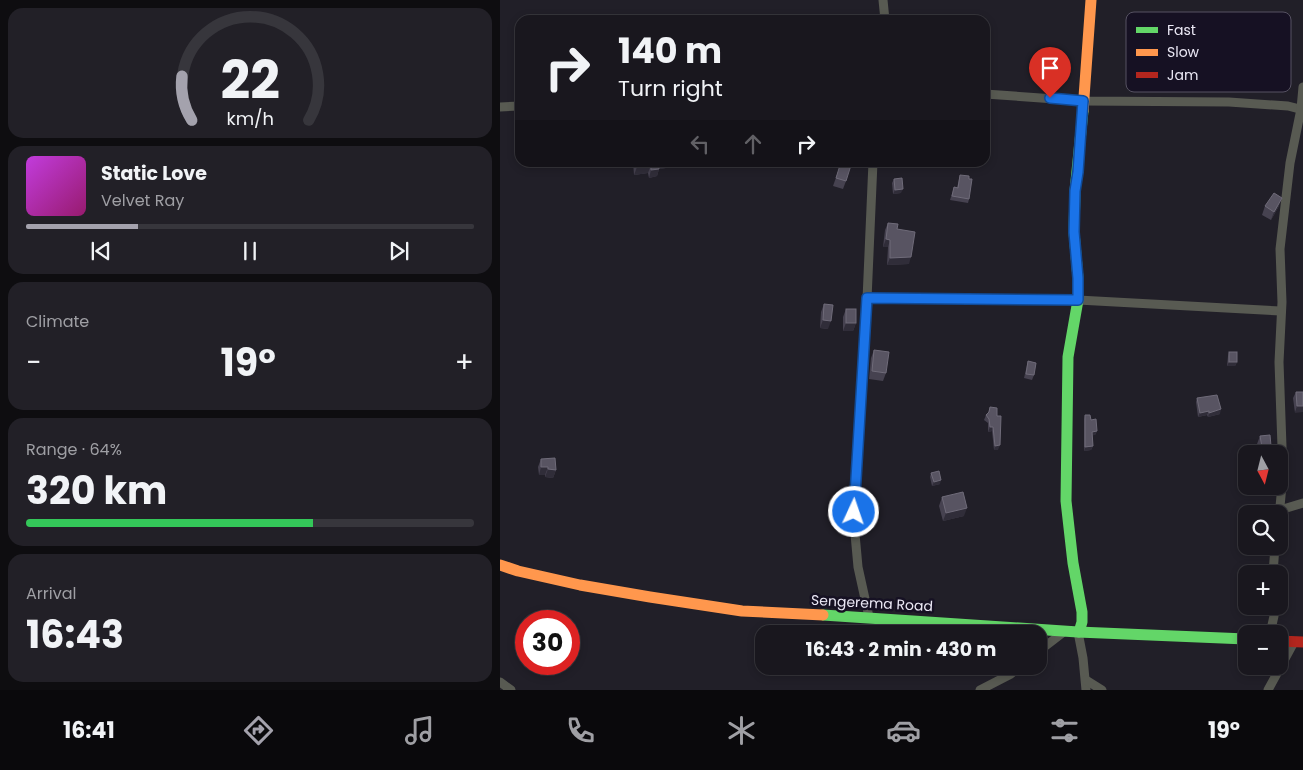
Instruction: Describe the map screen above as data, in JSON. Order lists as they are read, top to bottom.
{
  "streets": {
    "main road": ["Sengerema Road"]
  },
  "legend": ["Fast", "Slow", "Jam"],
  "north": "bottom",
  "page": {
    "turn": ["140 m", "Turn right"],
    "song": ["Static Love", "Velvet Ray"],
    "tile": [
      "Climate",
      ["Range · 64%", "320 km"],
      ["Arrival", "16:43"]
    ],
    "heat": ["−", "19°", "+"],
    "map_buttons": ["+", "−"],
    "limit": "30",
    "trip": "16:43 · 2 min · 430 m",
    "tabs": ["16:41", "19°"],
    "gauge": ["22", "km/h"]
  }
}
